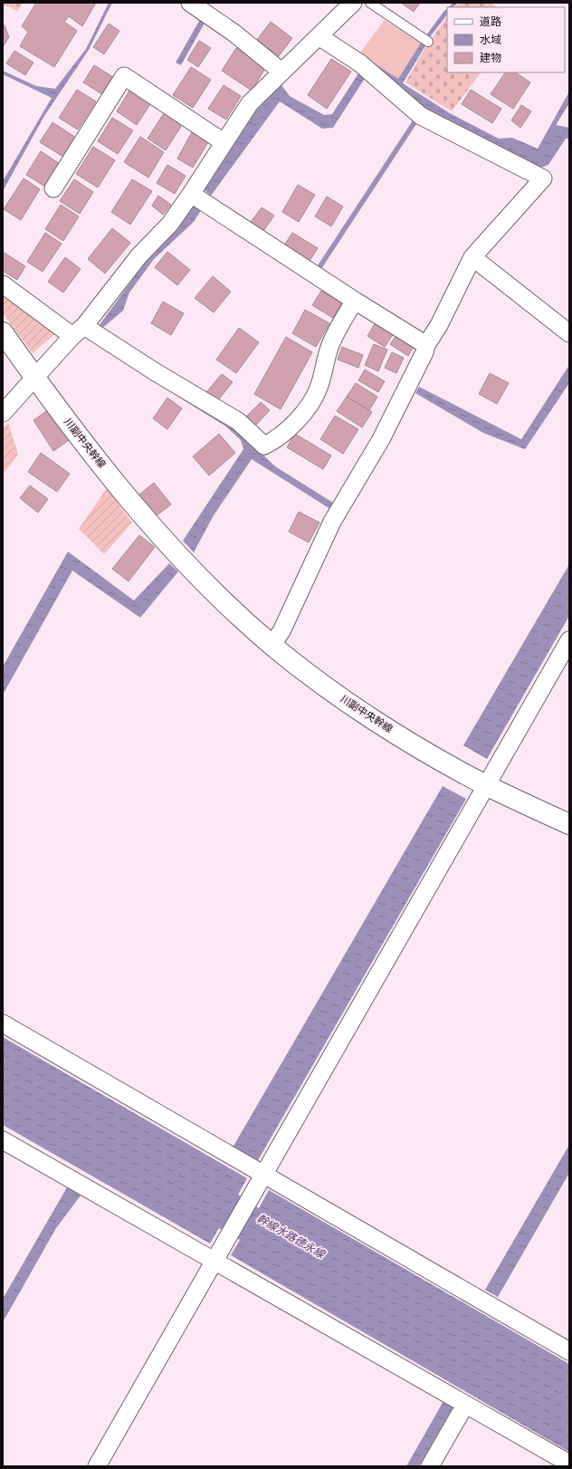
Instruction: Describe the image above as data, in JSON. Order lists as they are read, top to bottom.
{
  "streets": {
    "street": ["川副中央幹線"]
  },
  "water": ["幹線水路徳永線"],
  "legend": ["道路", "水域", "建物"]
}
